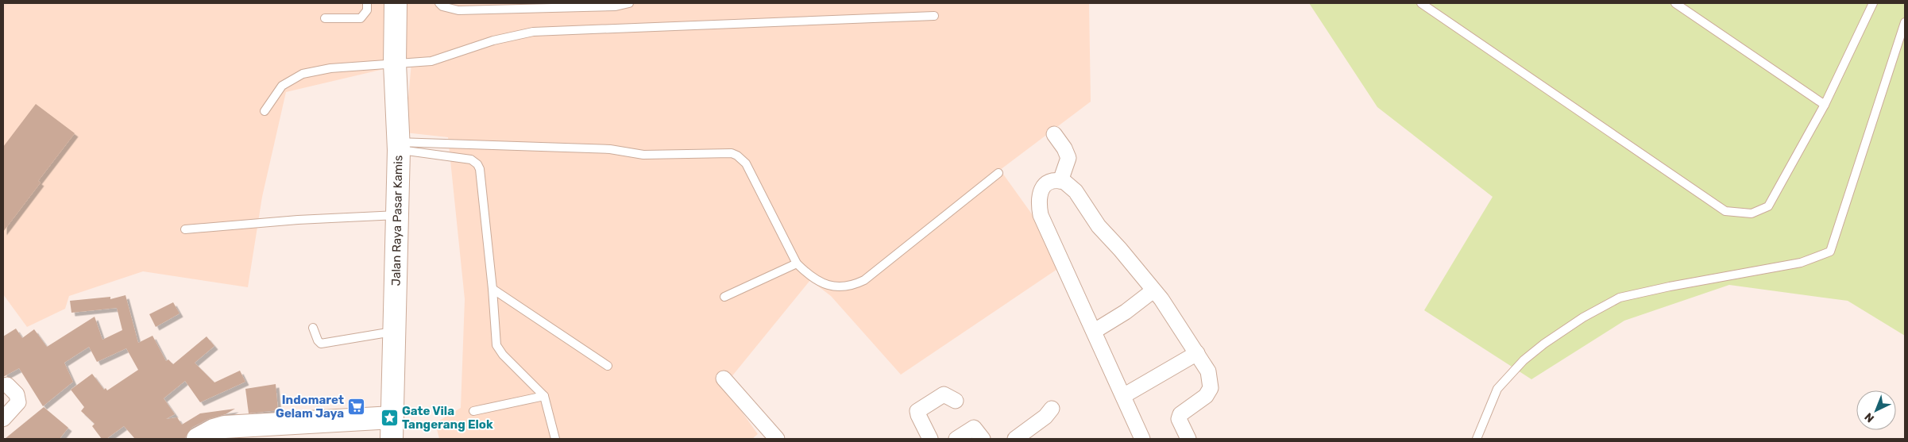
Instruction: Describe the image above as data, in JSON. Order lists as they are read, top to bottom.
{
  "streets": {
    "main road": ["Jalan Raya Pasar Kamis"]
  },
  "places": {
    "supermarket": ["Indomaret Gelam Jaya"],
    "place": ["Gate Vila Tangerang Elok"]
  },
  "north": "bottom left"
}
